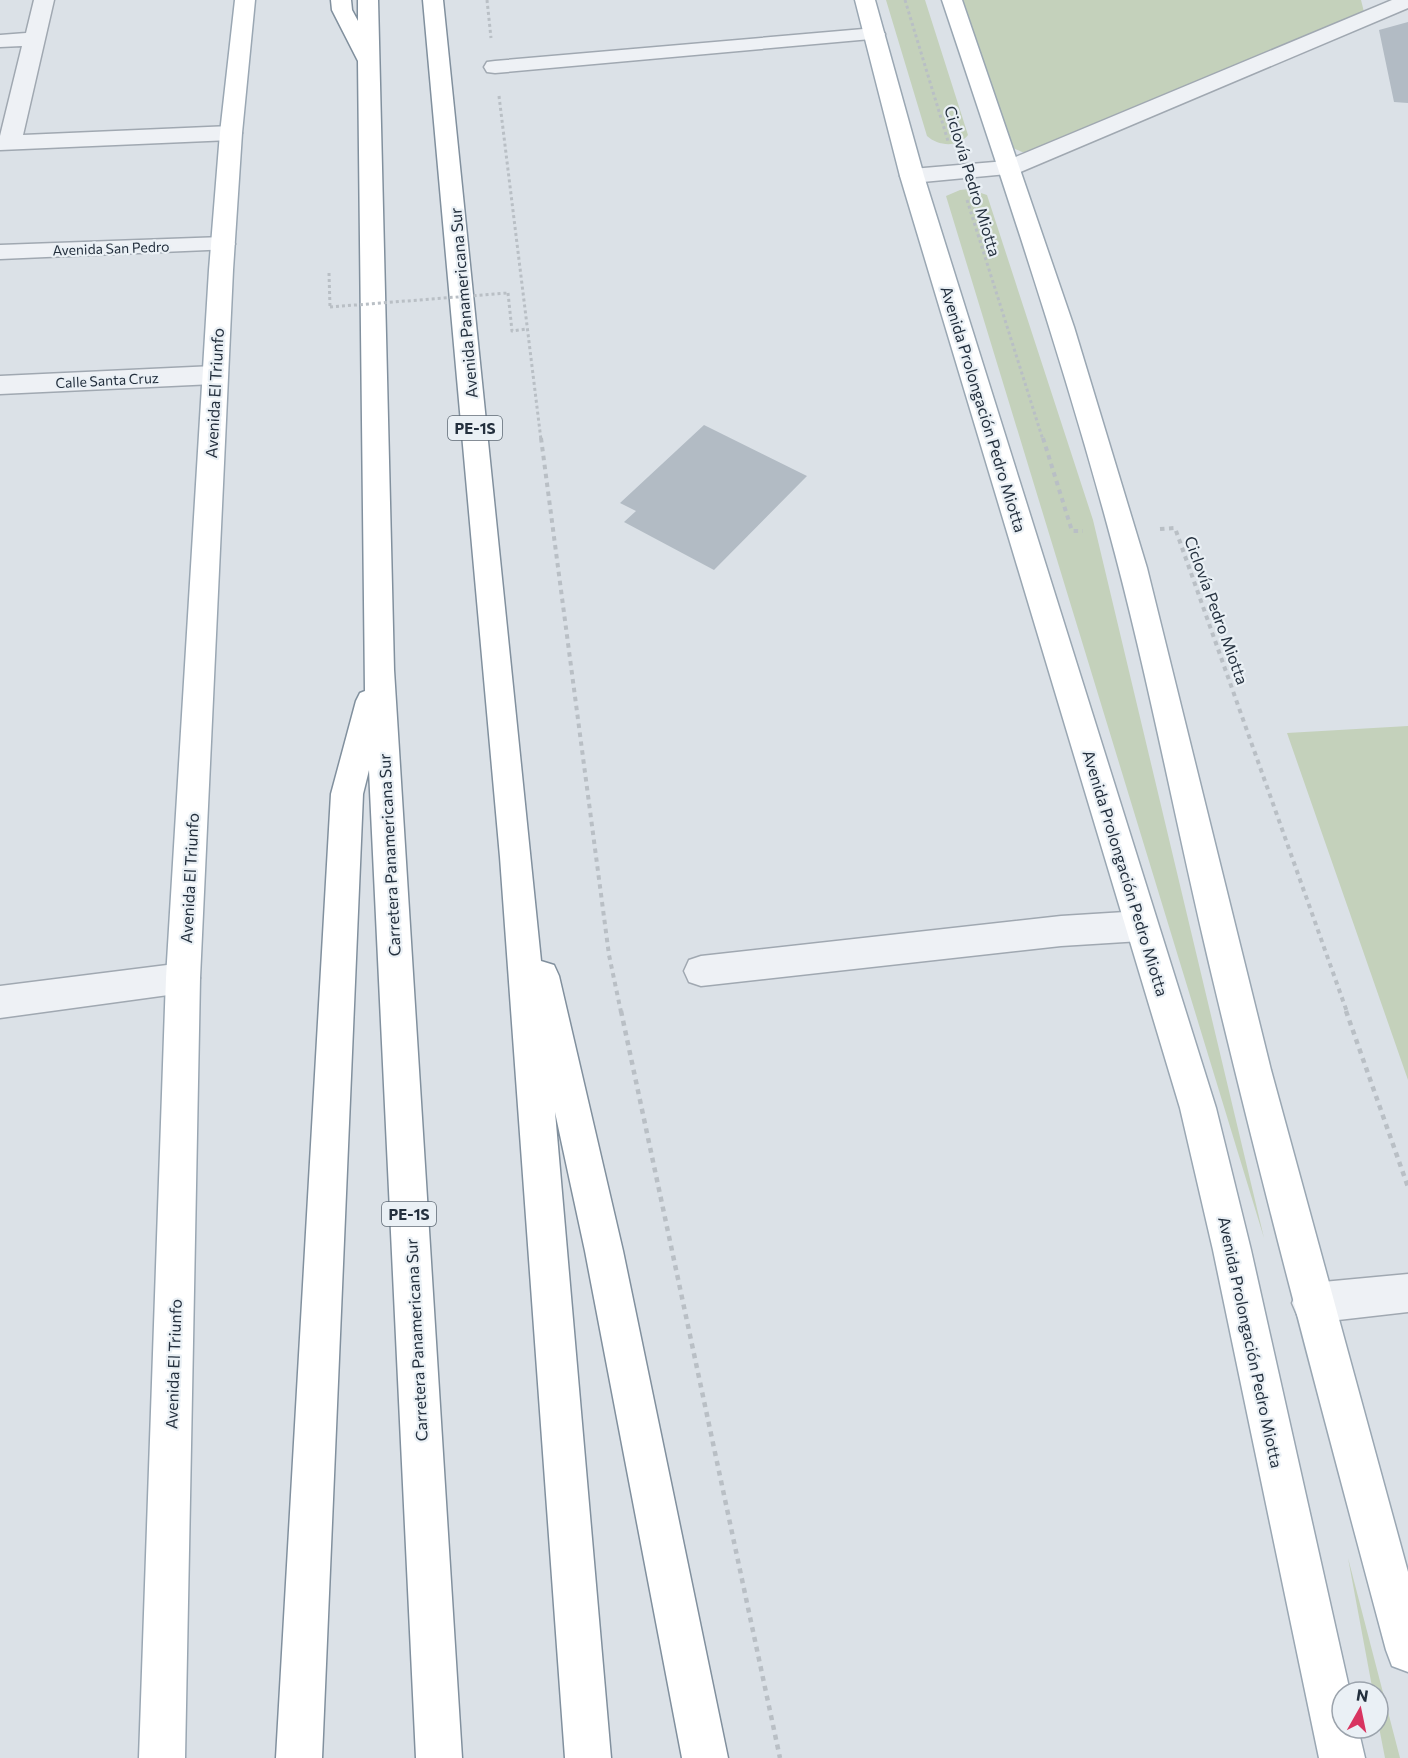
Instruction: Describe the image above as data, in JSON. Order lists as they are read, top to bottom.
{
  "streets": {
    "main road": [
      "Avenida Panamericana Sur",
      "Avenida El Triunfo",
      "Avenida Prolongación Pedro Miotta",
      "PE-1S",
      "Carretera Panamericana Sur"
    ],
    "street": ["Avenida San Pedro", "Calle Santa Cruz"],
    "path": ["Ciclovía Pedro Miotta"]
  },
  "crossings": [
    ["Avenida San Pedro", "Avenida El Triunfo"],
    ["Avenida Panamericana Sur", "PE-1S"],
    ["Calle Santa Cruz", "Avenida El Triunfo"],
    ["PE-1S", "Carretera Panamericana Sur"]
  ],
  "north": "top"
}
